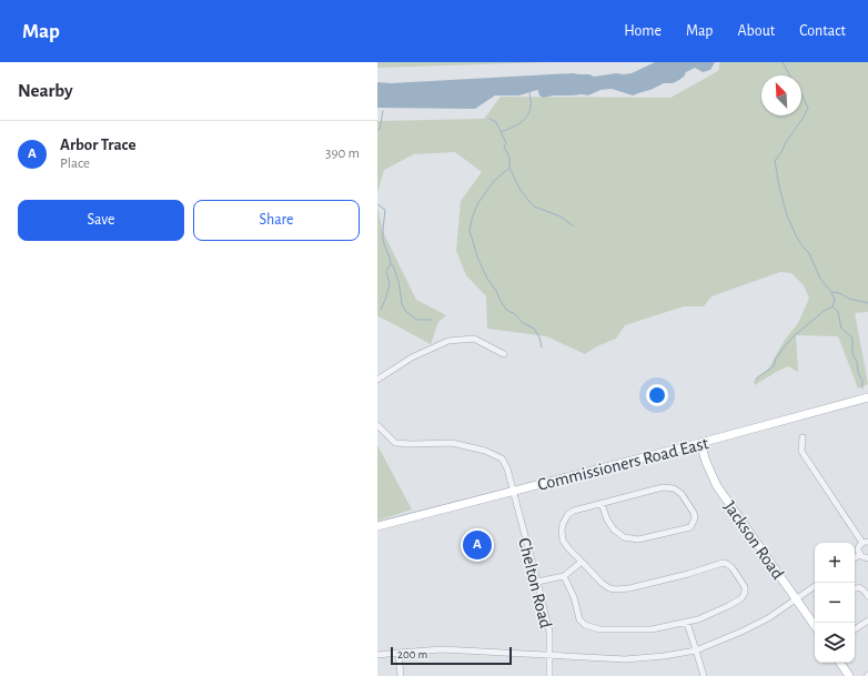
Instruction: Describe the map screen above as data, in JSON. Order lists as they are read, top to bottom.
{
  "streets": {
    "main road": ["Commissioners Road East", "Jackson Road"],
    "street": ["Chelton Road"]
  },
  "crossings": [
    ["Commissioners Road East", "Jackson Road"],
    ["Commissioners Road East", "Chelton Road"]
  ],
  "scale_bar": "200 m",
  "north": "top left",
  "page": {
    "header": "Map",
    "nav": [
      "Home",
      "Map",
      "About",
      "Contact"
    ],
    "heading": "Nearby",
    "list": [
      {
        "mark": "A",
        "name": "Arbor Trace",
        "note": "Place",
        "value": "390 m"
      }
    ],
    "buttons": ["Save", "Share"],
    "pins": "A",
    "map_buttons": ["+", "−"],
    "scale": "200 m"
  }
}
